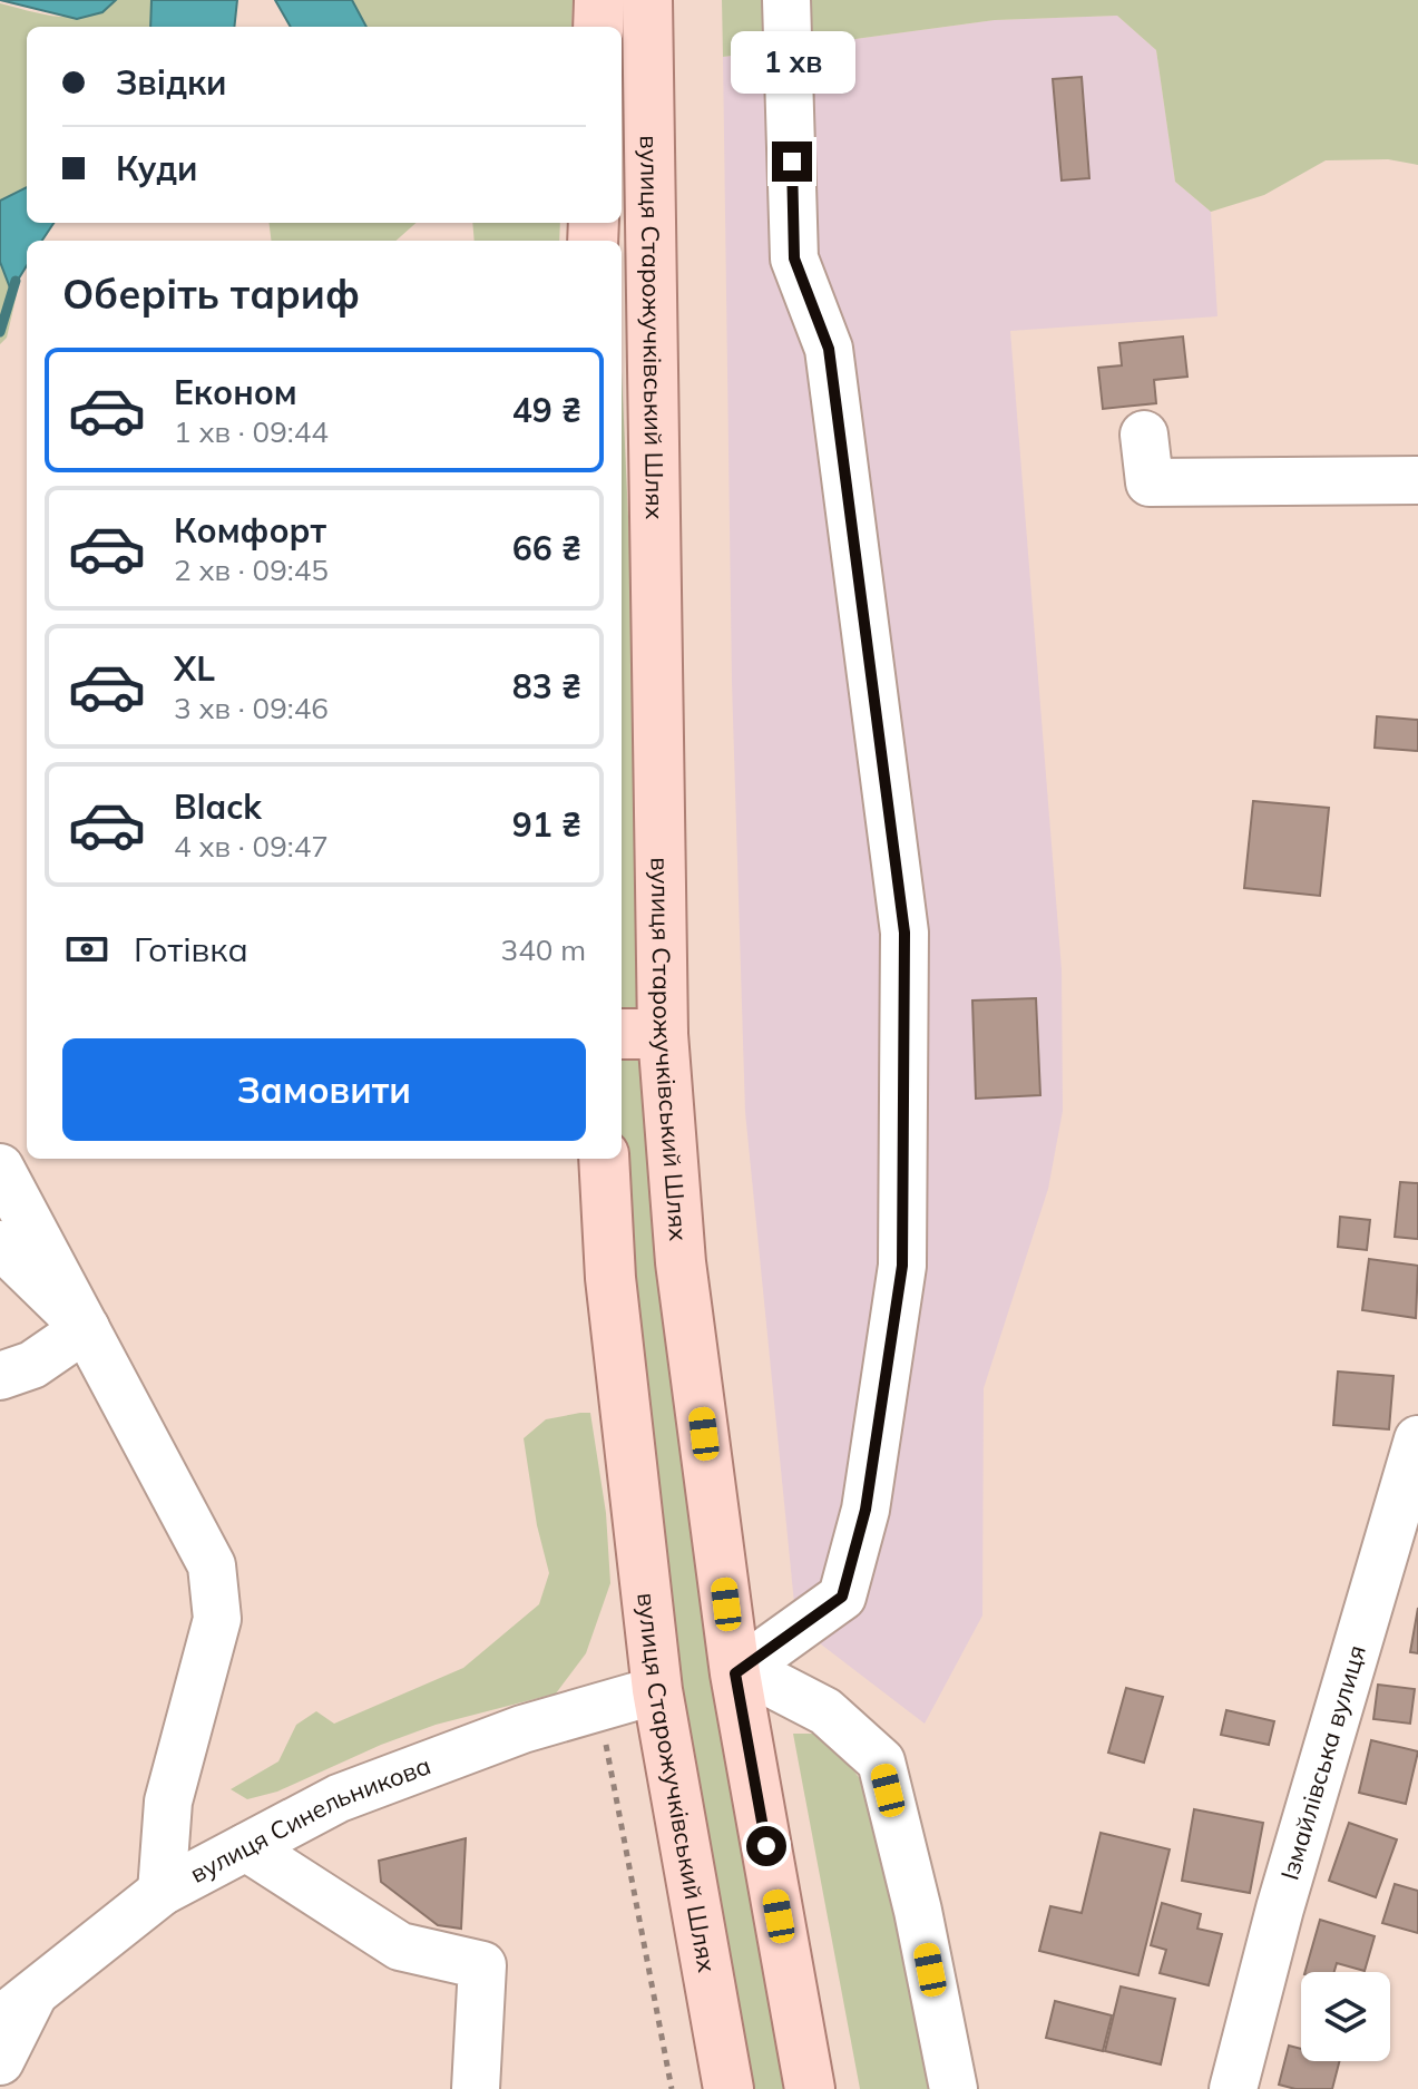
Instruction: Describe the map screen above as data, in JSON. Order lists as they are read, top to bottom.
{
  "streets": {
    "main road": ["вулиця Старожучківський Шлях"],
    "street": ["Ізмайлівська вулиця", "вулиця Синельникова"]
  },
  "crossings": [
    ["вулиця Старожучківський Шлях", "вулиця Синельникова"]
  ],
  "page": {
    "banner": ["Звідки", "Куди"],
    "bubble": "1 хв",
    "heading": "Оберіть тариф",
    "list": [
      {
        "name": "Економ",
        "note": "1 хв · 09:44",
        "value": "49 ₴"
      },
      {
        "name": "Комфорт",
        "note": "2 хв · 09:45",
        "value": "66 ₴"
      },
      {
        "name": "XL",
        "note": "3 хв · 09:46",
        "value": "83 ₴"
      },
      {
        "name": "Black",
        "note": "4 хв · 09:47",
        "value": "91 ₴"
      }
    ],
    "pay": ["Готівка", "340 m"],
    "buttons": "Замовити"
  }
}
